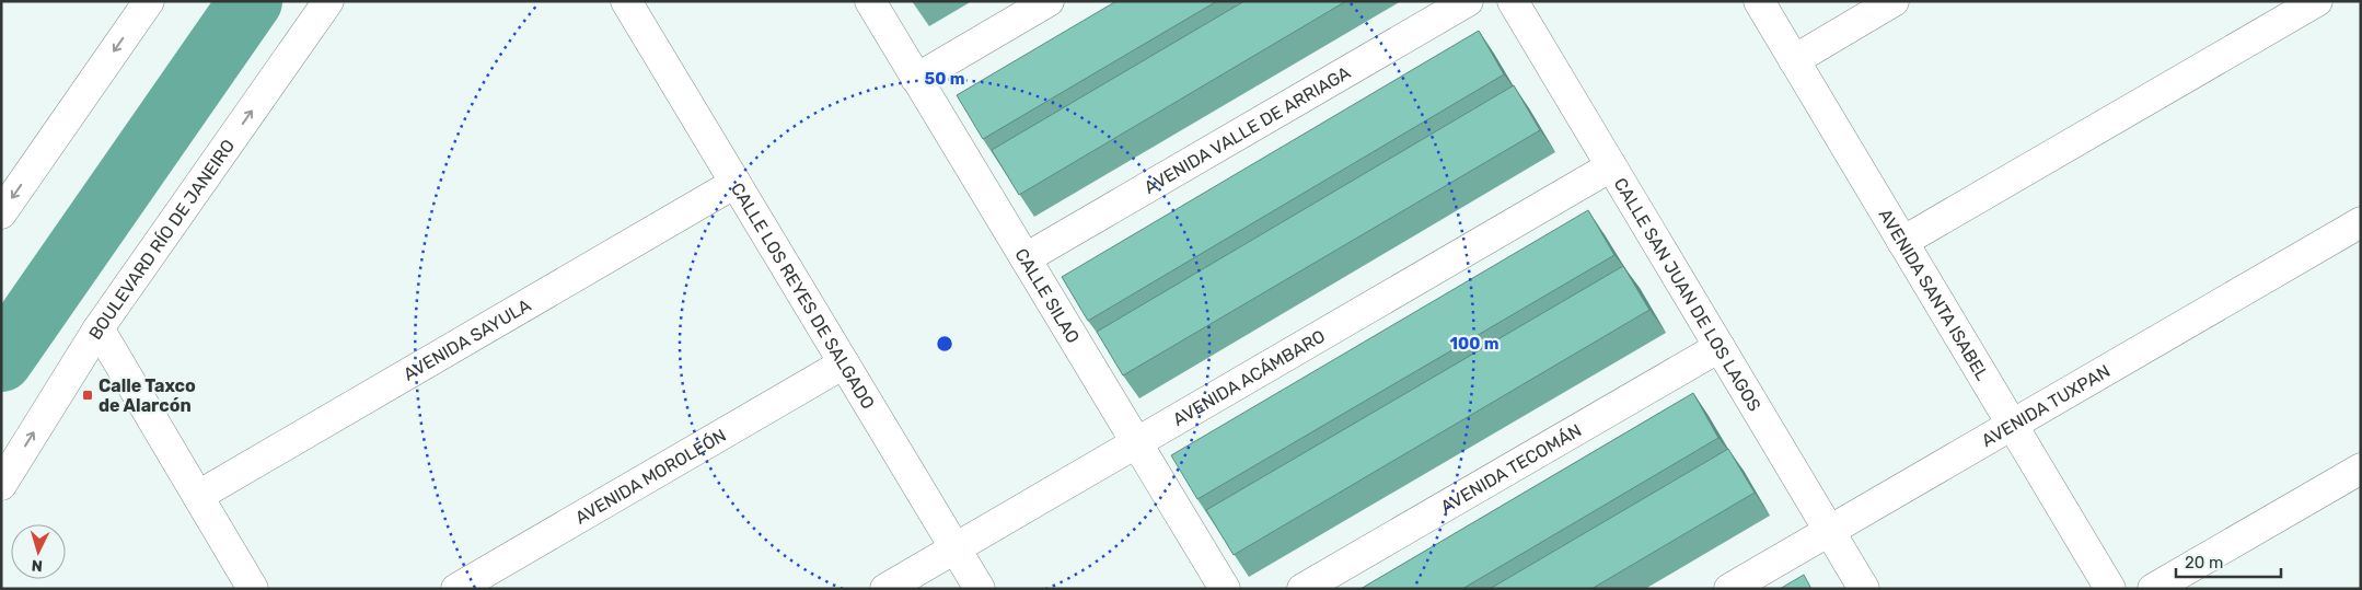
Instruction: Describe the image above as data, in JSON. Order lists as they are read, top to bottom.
{
  "streets": {
    "street": [
      "AVENIDA VALLE DE ARRIAGA",
      "BOULEVARD RÍO DE JANEIRO",
      "CALLE LOS REYES DE SALGADO",
      "CALLE SILAO",
      "CALLE SAN JUAN DE LOS LAGOS",
      "AVENIDA SANTA ISABEL",
      "AVENIDA SAYULA",
      "AVENIDA ACÁMBARO",
      "AVENIDA TUXPAN",
      "AVENIDA TECOMÁN",
      "AVENIDA MOROLEÓN"
    ]
  },
  "crossings": [
    ["AVENIDA VALLE DE ARRIAGA", "CALLE SILAO"],
    ["CALLE LOS REYES DE SALGADO", "AVENIDA SAYULA"],
    ["CALLE LOS REYES DE SALGADO", "AVENIDA ACÁMBARO"],
    ["CALLE LOS REYES DE SALGADO", "AVENIDA MOROLEÓN"],
    ["CALLE SILAO", "AVENIDA ACÁMBARO"],
    ["CALLE SAN JUAN DE LOS LAGOS", "AVENIDA ACÁMBARO"],
    ["CALLE SAN JUAN DE LOS LAGOS", "AVENIDA TUXPAN"],
    ["CALLE SAN JUAN DE LOS LAGOS", "AVENIDA TECOMÁN"],
    ["AVENIDA SANTA ISABEL", "AVENIDA TUXPAN"]
  ],
  "places": {
    "transit": ["Calle Taxco de Alarcón"]
  },
  "scale_bar": "20 m",
  "north": "bottom",
  "rings": ["50 m", "100 m"]
}
